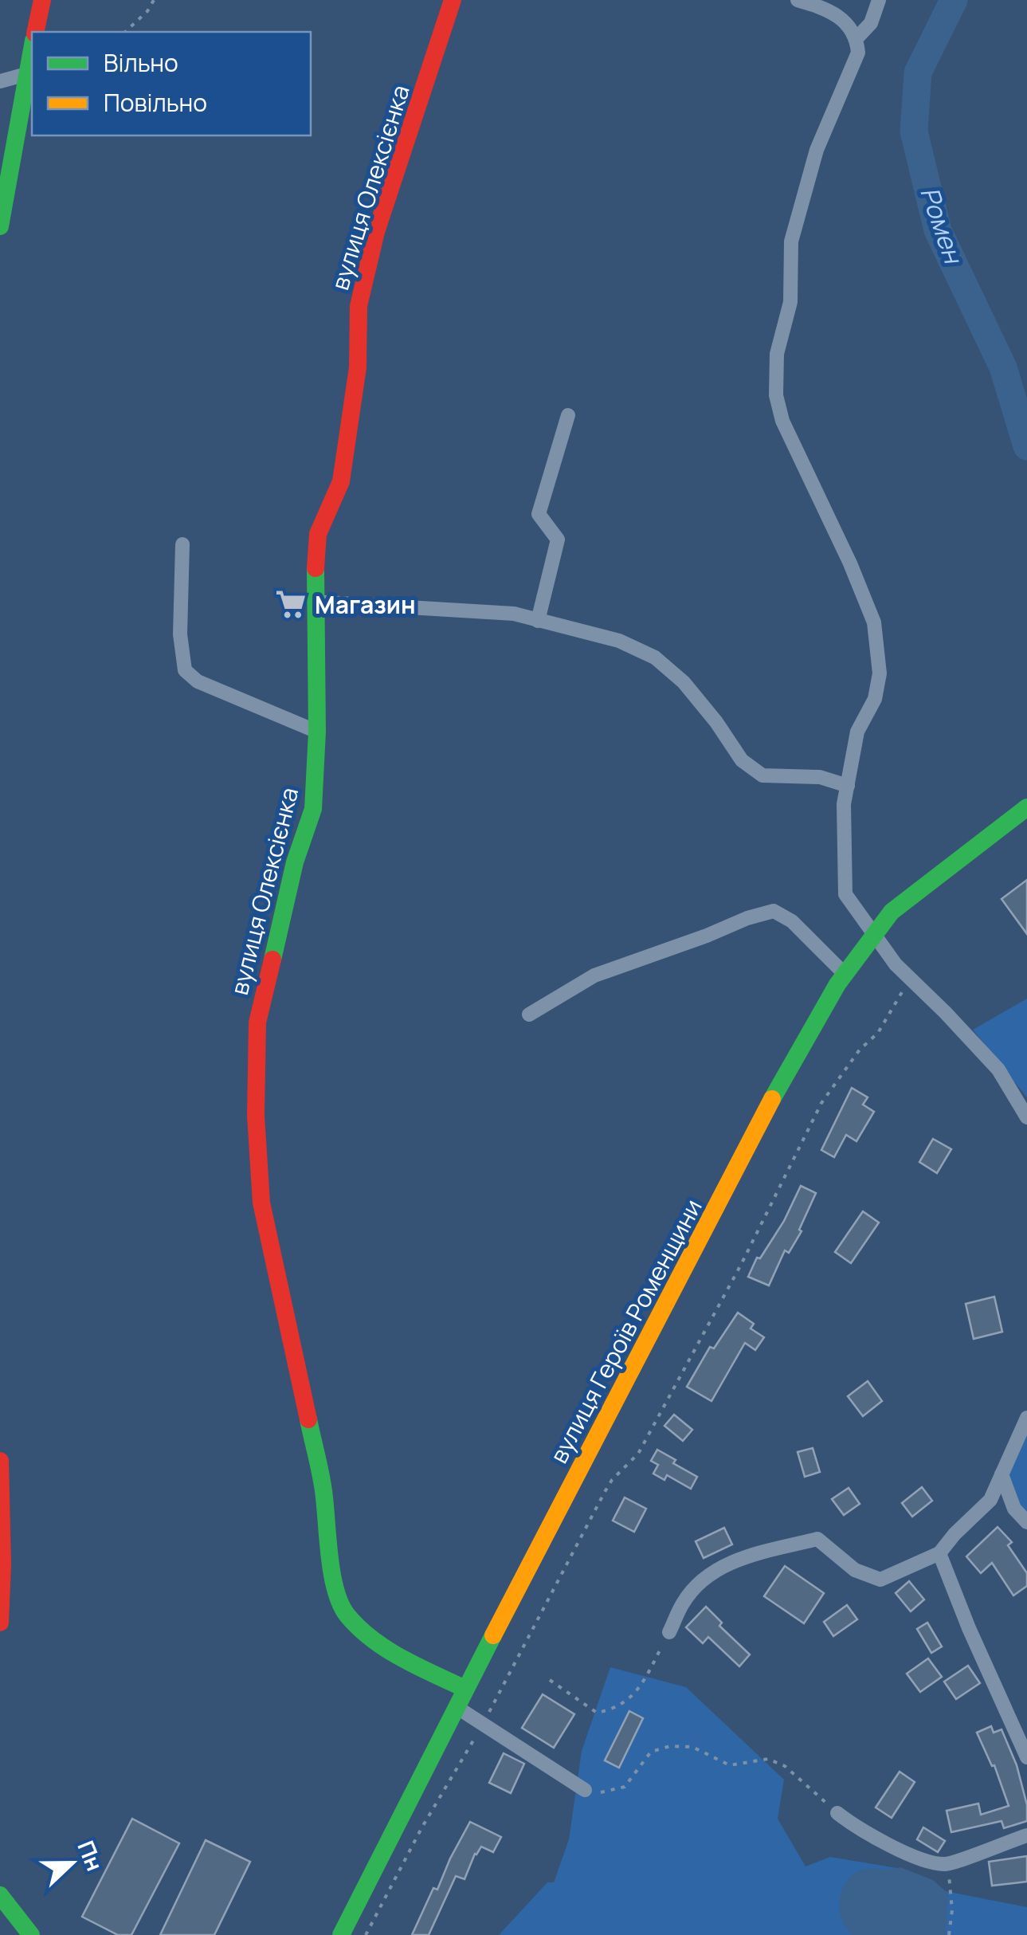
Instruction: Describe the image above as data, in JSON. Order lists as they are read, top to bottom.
{
  "streets": {
    "street": ["вулиця Олексієнка", "вулиця Героїв Роменщини"]
  },
  "crossings": [
    ["вулиця Олексієнка", "вулиця Героїв Роменщини"]
  ],
  "water": ["Ромен"],
  "places": {
    "supermarket": ["Магазин"]
  },
  "legend": ["Вільно", "Повільно"],
  "north": "right"
}
